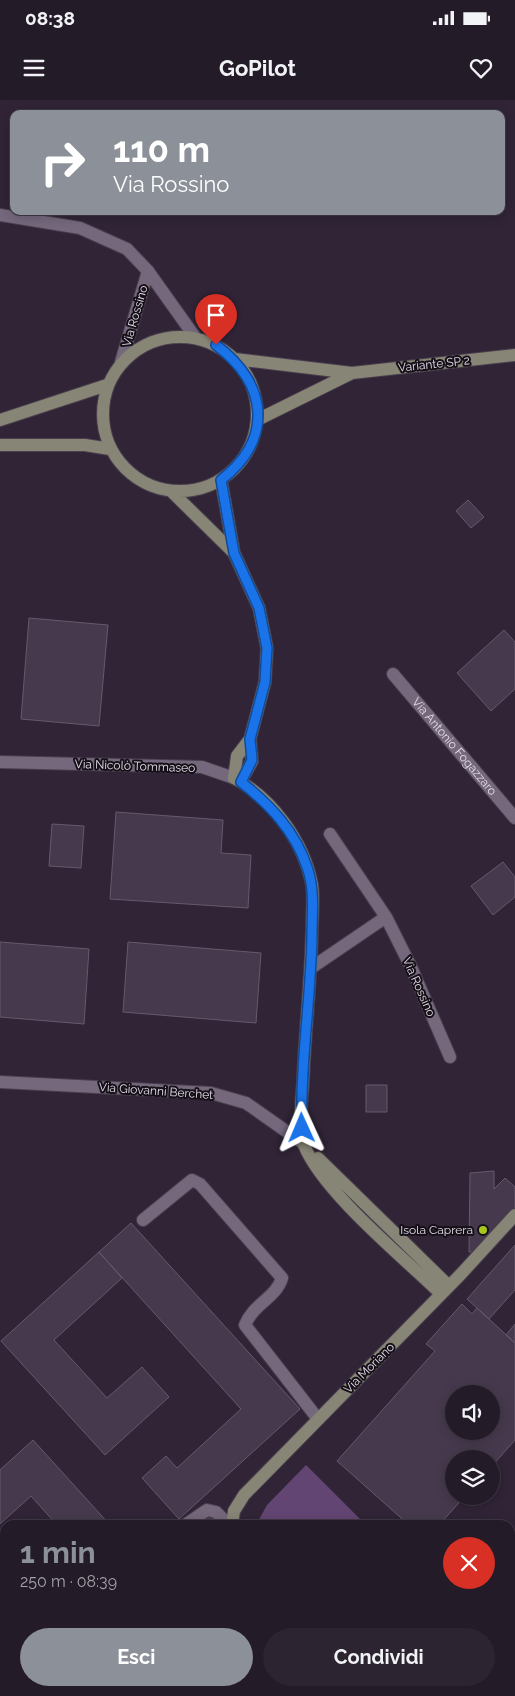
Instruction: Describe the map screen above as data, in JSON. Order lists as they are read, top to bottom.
{
  "streets": {
    "street": [
      "Via Rossino",
      "Variante SP 2",
      "Via Antonio Fogazzaro",
      "Via Nicolò Tommaseo",
      "Via Giovanni Berchet",
      "Via Moriano"
    ]
  },
  "crossings": [
    ["Via Rossino", "Variante SP 2"],
    ["Via Nicolò Tommaseo", "Via Giovanni Berchet"]
  ],
  "places": ["Isola Caprera"],
  "page": {
    "status": "08:38",
    "header": "GoPilot",
    "turn": ["110 m", "Via Rossino"],
    "heading": ["1 min", "250 m · 08:39"],
    "buttons": ["Esci", "Condividi"]
  }
}
